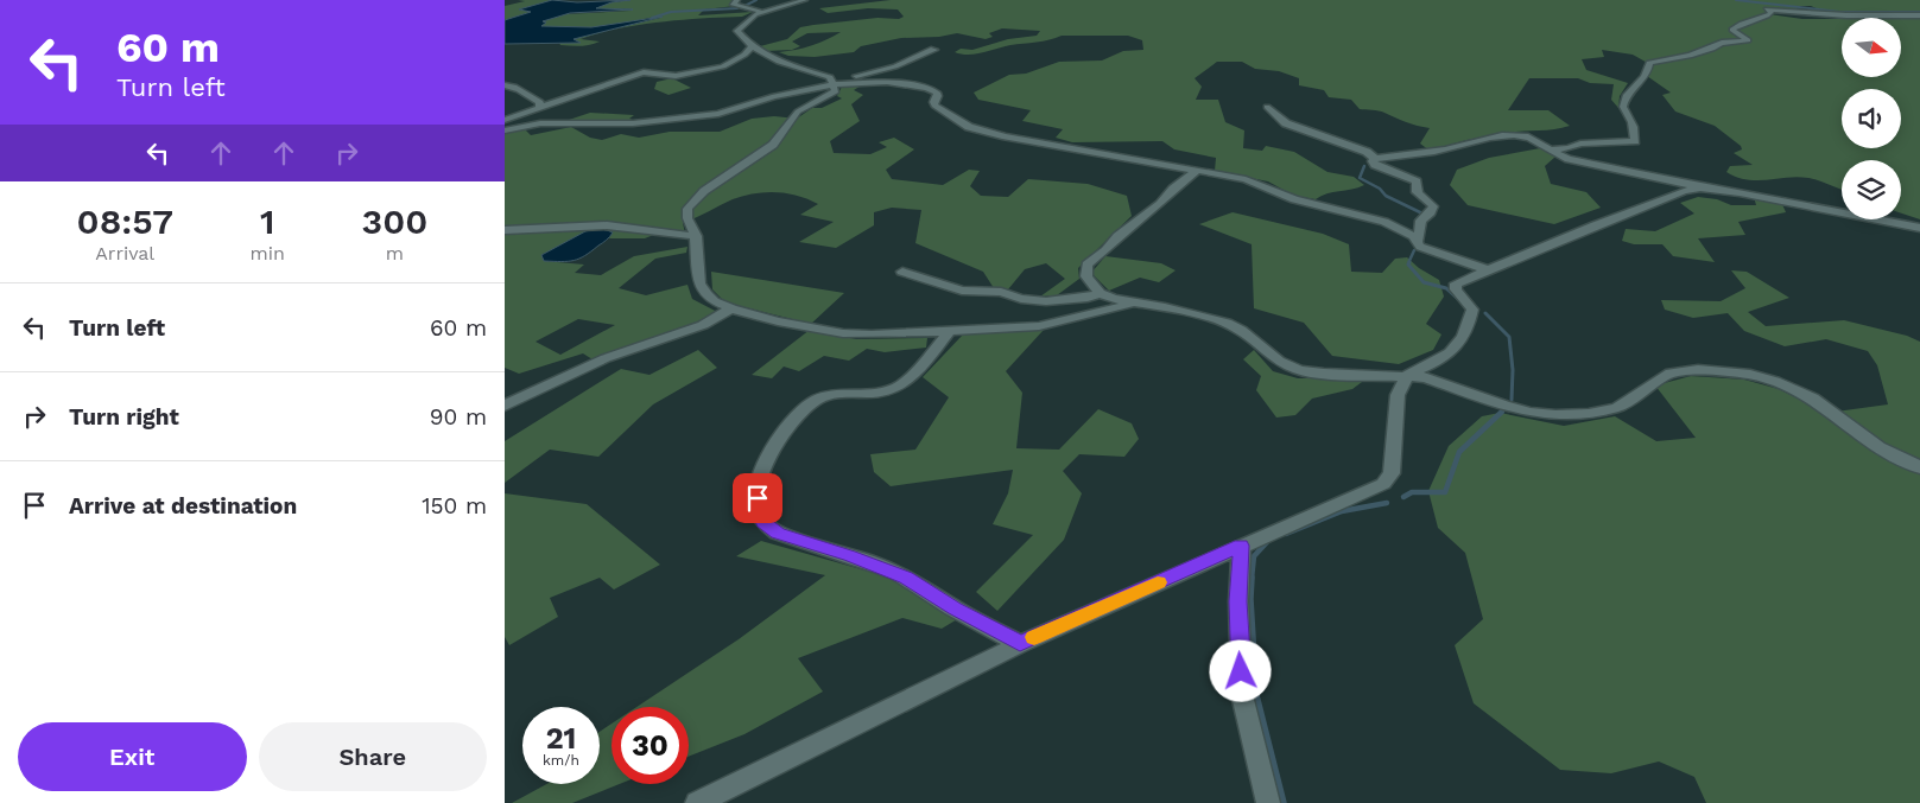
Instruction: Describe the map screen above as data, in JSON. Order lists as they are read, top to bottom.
{
  "north": "right",
  "page": {
    "turn": ["60 m", "Turn left"],
    "eta": [
      "08:57",
      "Arrival",
      "1",
      "min",
      "300",
      "m"
    ],
    "list": [
      {
        "name": "Turn left",
        "value": "60 m"
      },
      {
        "name": "Turn right",
        "value": "90 m"
      },
      {
        "name": "Arrive at destination",
        "value": "150 m"
      }
    ],
    "speed": "21 km/h",
    "limit": "30",
    "buttons": ["Exit", "Share"]
  }
}
